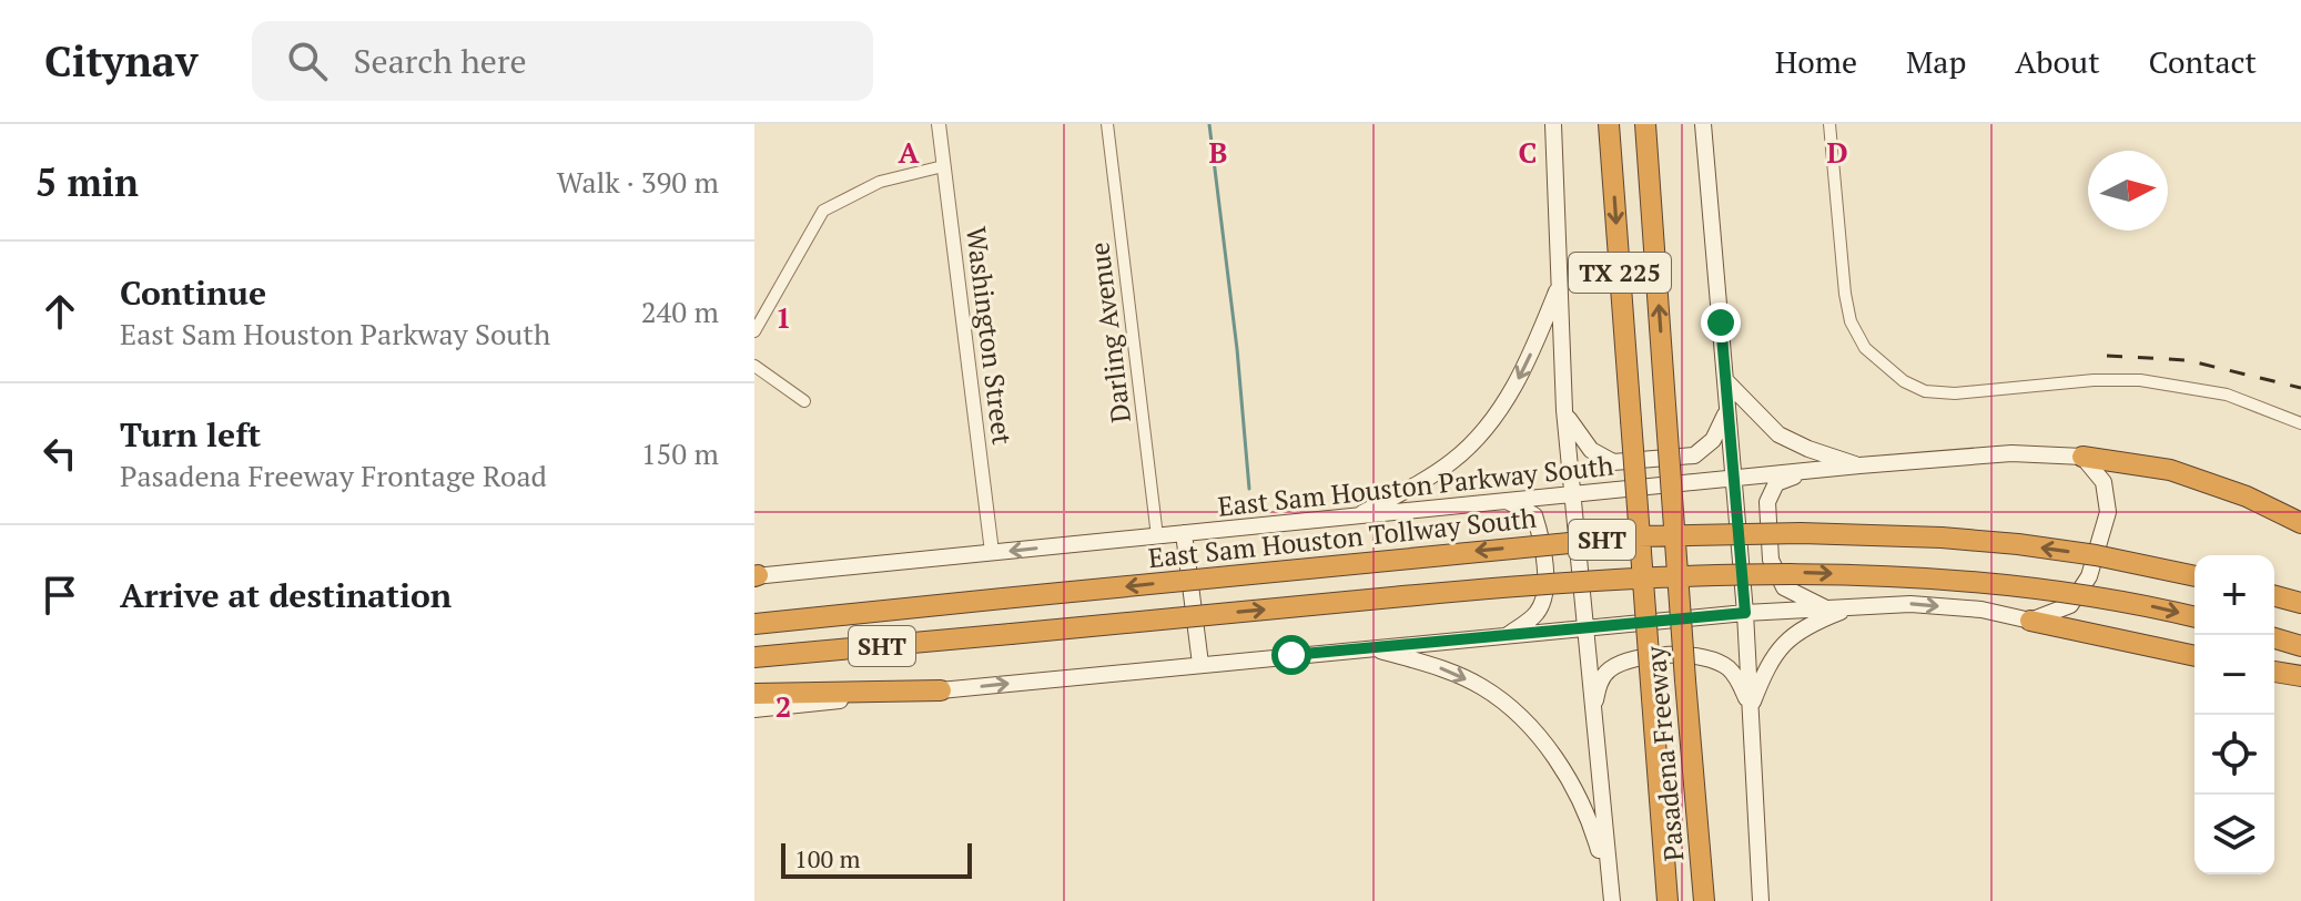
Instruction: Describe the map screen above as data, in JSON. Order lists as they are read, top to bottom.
{
  "streets": {
    "highway": [
      "TX 225",
      "East Sam Houston Tollway South",
      "SHT",
      "Pasadena Freeway"
    ],
    "main road": ["East Sam Houston Parkway South"],
    "street": ["Darling Avenue", "Washington Street"]
  },
  "crossings": [
    ["Darling Avenue", "East Sam Houston Parkway South"],
    ["Washington Street", "East Sam Houston Parkway South"]
  ],
  "scale_bar": "100 m",
  "north": "right",
  "page": {
    "header": "Citynav",
    "search": "Search here",
    "nav": [
      "Home",
      "Map",
      "About",
      "Contact"
    ],
    "heading": ["5 min", "Walk · 390 m"],
    "list": [
      ["Continue", "East Sam Houston Parkway South", "240 m"],
      ["Turn left", "Pasadena Freeway Frontage Road", "150 m"],
      "Arrive at destination"
    ],
    "map_buttons": ["+", "−"],
    "scale": "100 m"
  },
  "grid": {
    "columns": [
      "A",
      "B",
      "C",
      "D"
    ],
    "rows": ["1", "2"]
  }
}
